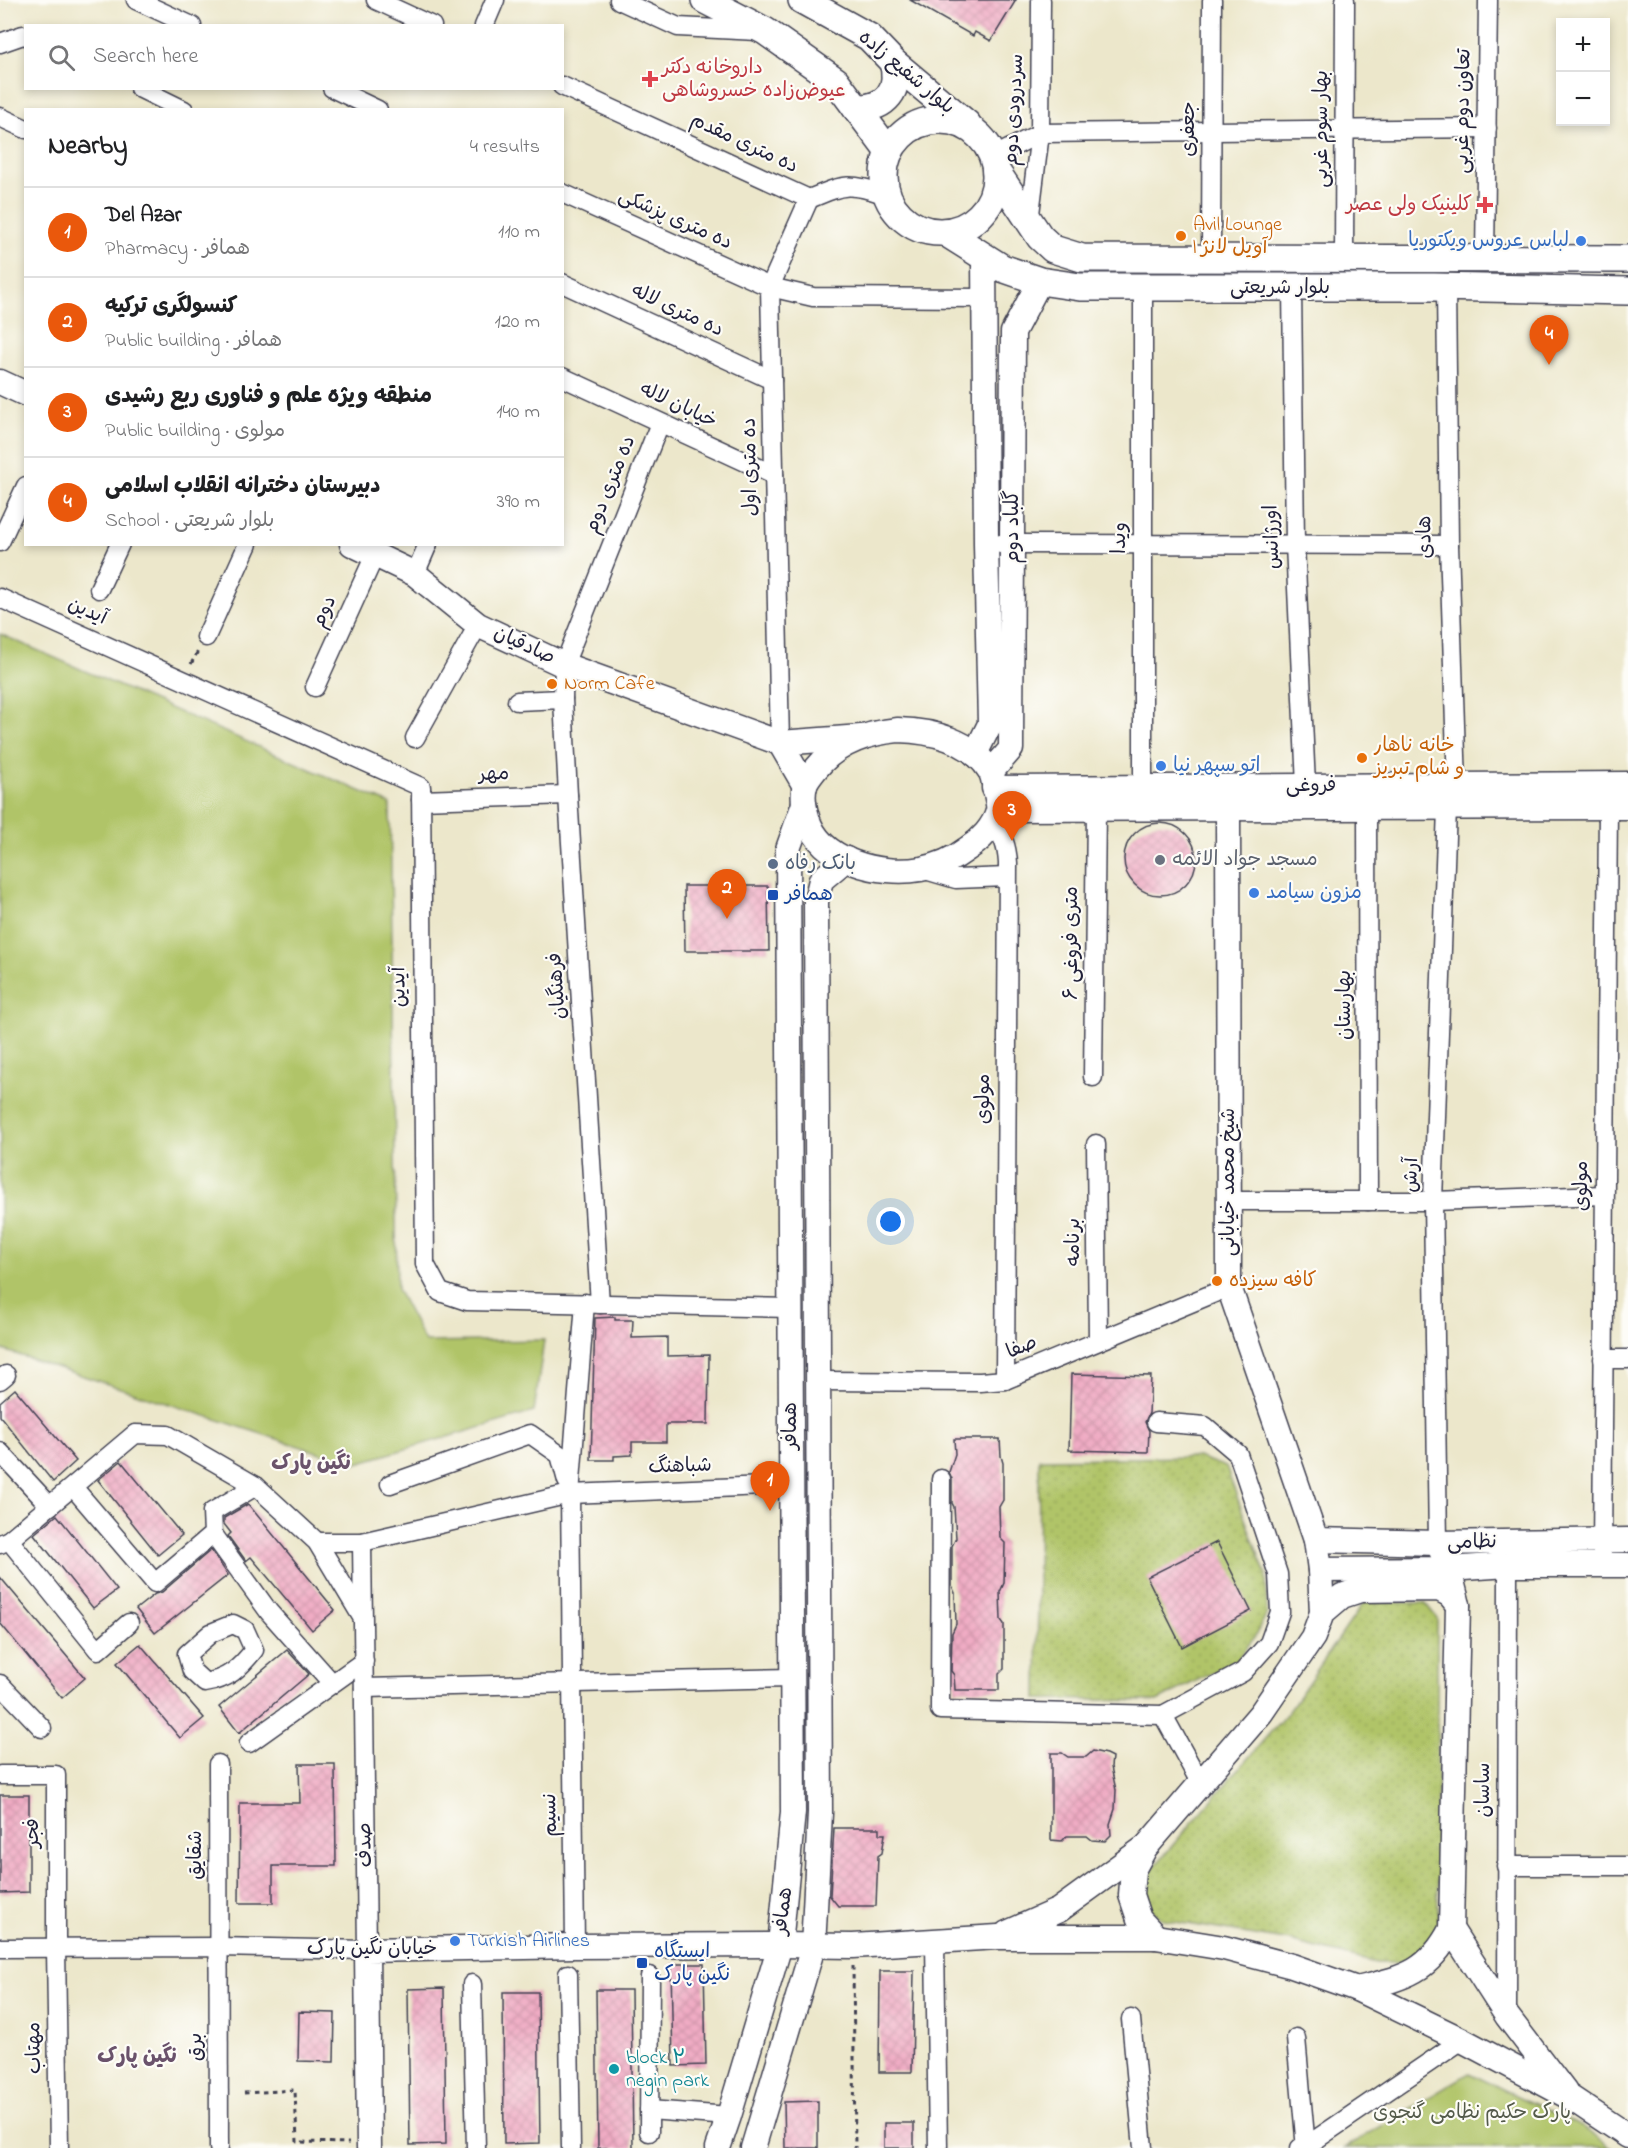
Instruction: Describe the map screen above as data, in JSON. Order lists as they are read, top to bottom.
{
  "streets": {
    "main road": [
      "بلوار شفیع زاده",
      "بلوار شریعتى",
      "گلباد دوم",
      "صادقیان",
      "فروغى",
      "شیخ محمد خیابانی",
      "همافر",
      "نظامی",
      "صدف",
      "خیابان نگین پارک"
    ],
    "street": [
      "سردرودی دوم",
      "تعاون دوم غربی",
      "جعفری",
      "بهار سوم غربی",
      "ده متری مقدم",
      "ده متری پزشکی",
      "ده متری لاله",
      "خیابان لاله",
      "ده متری اول",
      "ده متری دوم",
      "اورژانس",
      "هادی",
      "ویدا",
      "آیدین",
      "دوم",
      "مهر",
      "۶ متری فروغی",
      "فرهنگیان",
      "بهارستان",
      "مولوی",
      "آرش",
      "برنامه",
      "صفا",
      "شباهنگ",
      "ساسان",
      "نسیم",
      "فجر",
      "شقایق",
      "برق",
      "مهتاب"
    ]
  },
  "crossings": [
    ["بلوار شفیع زاده", "بلوار شریعتى"],
    ["سردرودی دوم", "بلوار شریعتى"],
    ["تعاون دوم غربی", "بلوار شریعتى"],
    ["جعفری", "بلوار شریعتى"],
    ["بهار سوم غربی", "بلوار شریعتى"],
    ["ده متری مقدم", "ده متری اول"],
    ["ده متری پزشکی", "ده متری اول"],
    ["ده متری پزشکی", "گلباد دوم"],
    ["بلوار شریعتى", "گلباد دوم"],
    ["بلوار شریعتى", "اورژانس"],
    ["بلوار شریعتى", "هادی"],
    ["بلوار شریعتى", "ویدا"],
    ["ده متری لاله", "ده متری اول"],
    ["خیابان لاله", "ده متری اول"],
    ["خیابان لاله", "ده متری دوم"],
    ["ده متری اول", "صادقیان"],
    ["ده متری دوم", "صادقیان"],
    ["ده متری دوم", "فرهنگیان"],
    ["گلباد دوم", "فروغى"],
    ["گلباد دوم", "مولوی"],
    ["گلباد دوم", "همافر"],
    ["اورژانس", "فروغى"],
    ["هادی", "فروغى"],
    ["ویدا", "فروغى"],
    ["آیدین", "مهر"],
    ["آیدین", "فرهنگیان"],
    ["آیدین", "همافر"],
    ["دوم", "صادقیان"],
    ["صادقیان", "فرهنگیان"],
    ["مهر", "فرهنگیان"],
    ["فروغى", "۶ متری فروغی"],
    ["فروغى", "بهارستان"],
    ["فروغى", "مولوی"],
    ["فروغى", "آرش"],
    ["فروغى", "شیخ محمد خیابانی"],
    ["فروغى", "همافر"],
    ["فرهنگیان", "شباهنگ"],
    ["فرهنگیان", "نسیم"],
    ["مولوی", "صفا"],
    ["مولوی", "همافر"],
    ["مولوی", "نظامی"],
    ["آرش", "نظامی"],
    ["شیخ محمد خیابانی", "صفا"],
    ["شیخ محمد خیابانی", "نظامی"],
    ["برنامه", "صفا"],
    ["صفا", "همافر"],
    ["همافر", "شباهنگ"],
    ["همافر", "خیابان نگین پارک"],
    ["شباهنگ", "نسیم"],
    ["شباهنگ", "صدف"],
    ["نظامی", "ساسان"],
    ["نسیم", "خیابان نگین پارک"],
    ["فجر", "خیابان نگین پارک"],
    ["فجر", "مهتاب"],
    ["صدف", "خیابان نگین پارک"],
    ["شقایق", "خیابان نگین پارک"],
    ["شقایق", "برق"],
    ["خیابان نگین پارک", "برق"],
    ["خیابان نگین پارک", "مهتاب"]
  ],
  "districts": ["نگین پارک", "نگین پارک"],
  "parks": ["پارک حکیم نظامی گنجوی"],
  "places": {
    "health": ["داروخانه دکتر عیوض‌‌زاده خسروشاهی", "کلینیک ولی عصر"],
    "other": [
      "Avil Lounge | آویل لانژ",
      "لباس عروس ويكتوريا",
      "Norm Cafe",
      "خانه ناهار و شام تبریز",
      "اتو سپهر نیا",
      "مسجد جواد الائمه",
      "بانک رفاه",
      "مزون سیامد",
      "کافه سیزده",
      "Turkish Airlines",
      "block ۲ negin park"
    ],
    "transit": ["همافر", "ایستگاه نگین پارک"]
  },
  "page": {
    "map_buttons": ["+", "−"],
    "search": "Search here",
    "heading": ["Nearby", "4 results"],
    "list": [
      {
        "mark": "1",
        "name": "Del Azar",
        "note": "Pharmacy · همافر",
        "value": "110 m"
      },
      {
        "mark": "2",
        "name": "کنسولگری ترکیه",
        "note": "Public building · همافر",
        "value": "120 m"
      },
      {
        "mark": "3",
        "name": "منطقه ویژه علم و فناوری ربع رشیدی",
        "note": "Public building · مولوی",
        "value": "140 m"
      },
      {
        "mark": "4",
        "name": "دبیرستان دخترانه انقلاب اسلامی",
        "note": "School · بلوار شریعتى",
        "value": "390 m"
      }
    ],
    "pins": [
      "4",
      "3",
      "2",
      "1"
    ]
  }
}
